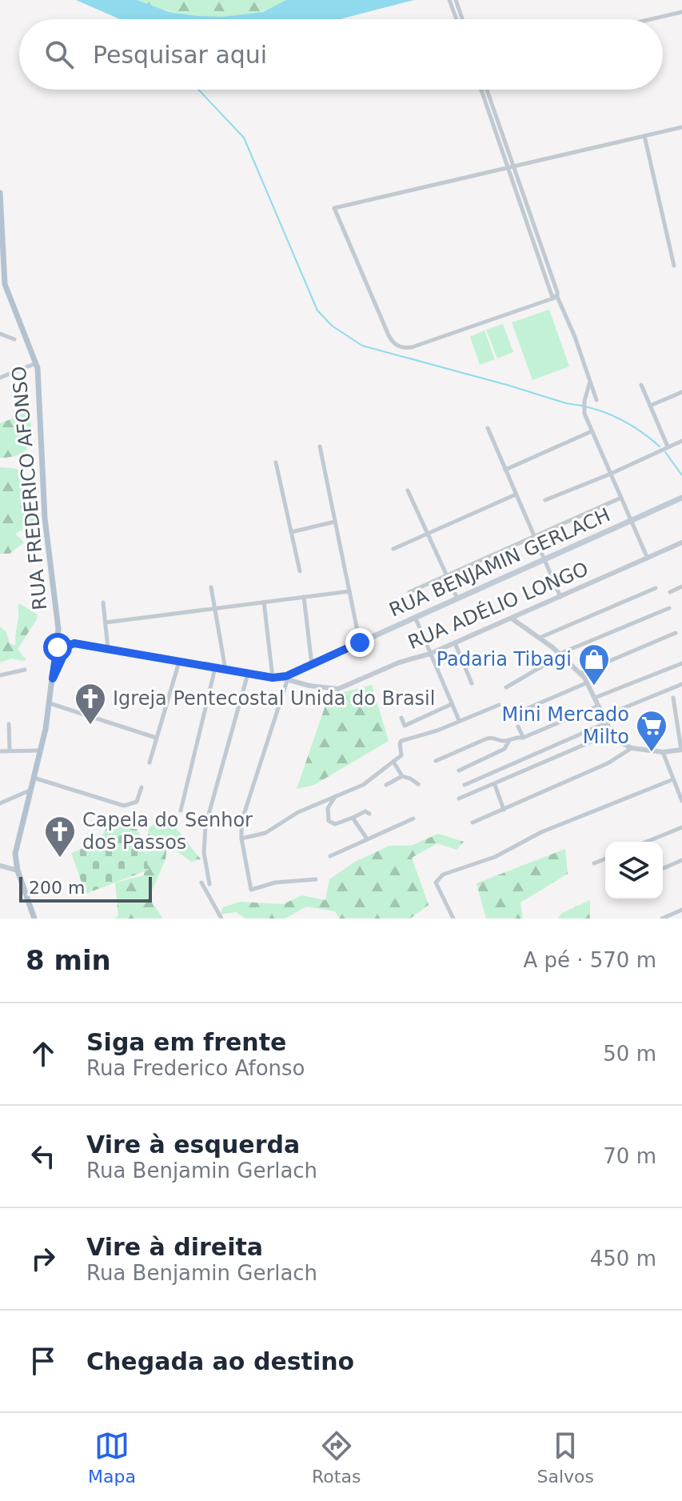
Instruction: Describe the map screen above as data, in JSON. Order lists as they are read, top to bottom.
{
  "streets": {
    "main road": ["RUA FREDERICO AFONSO", "RUA BENJAMIN GERLACH"],
    "street": ["RUA ADÉLIO LONGO"]
  },
  "crossings": [
    ["RUA BENJAMIN GERLACH", "RUA ADÉLIO LONGO"]
  ],
  "places": {
    "shop": ["Padaria Tibagi"],
    "church": ["Igreja Pentecostal Unida do Brasil", "Capela do Senhor dos Passos"],
    "supermarket": ["Mini Mercado Milto"]
  },
  "scale_bar": "200 m",
  "page": {
    "search": "Pesquisar aqui",
    "scale": "200 m",
    "heading": ["8 min", "A pé · 570 m"],
    "list": [
      ["Siga em frente", "Rua Frederico Afonso", "50 m"],
      ["Vire à esquerda", "Rua Benjamin Gerlach", "70 m"],
      ["Vire à direita", "Rua Benjamin Gerlach", "450 m"],
      "Chegada ao destino"
    ],
    "nav": ["Mapa", "Rotas", "Salvos"]
  }
}
